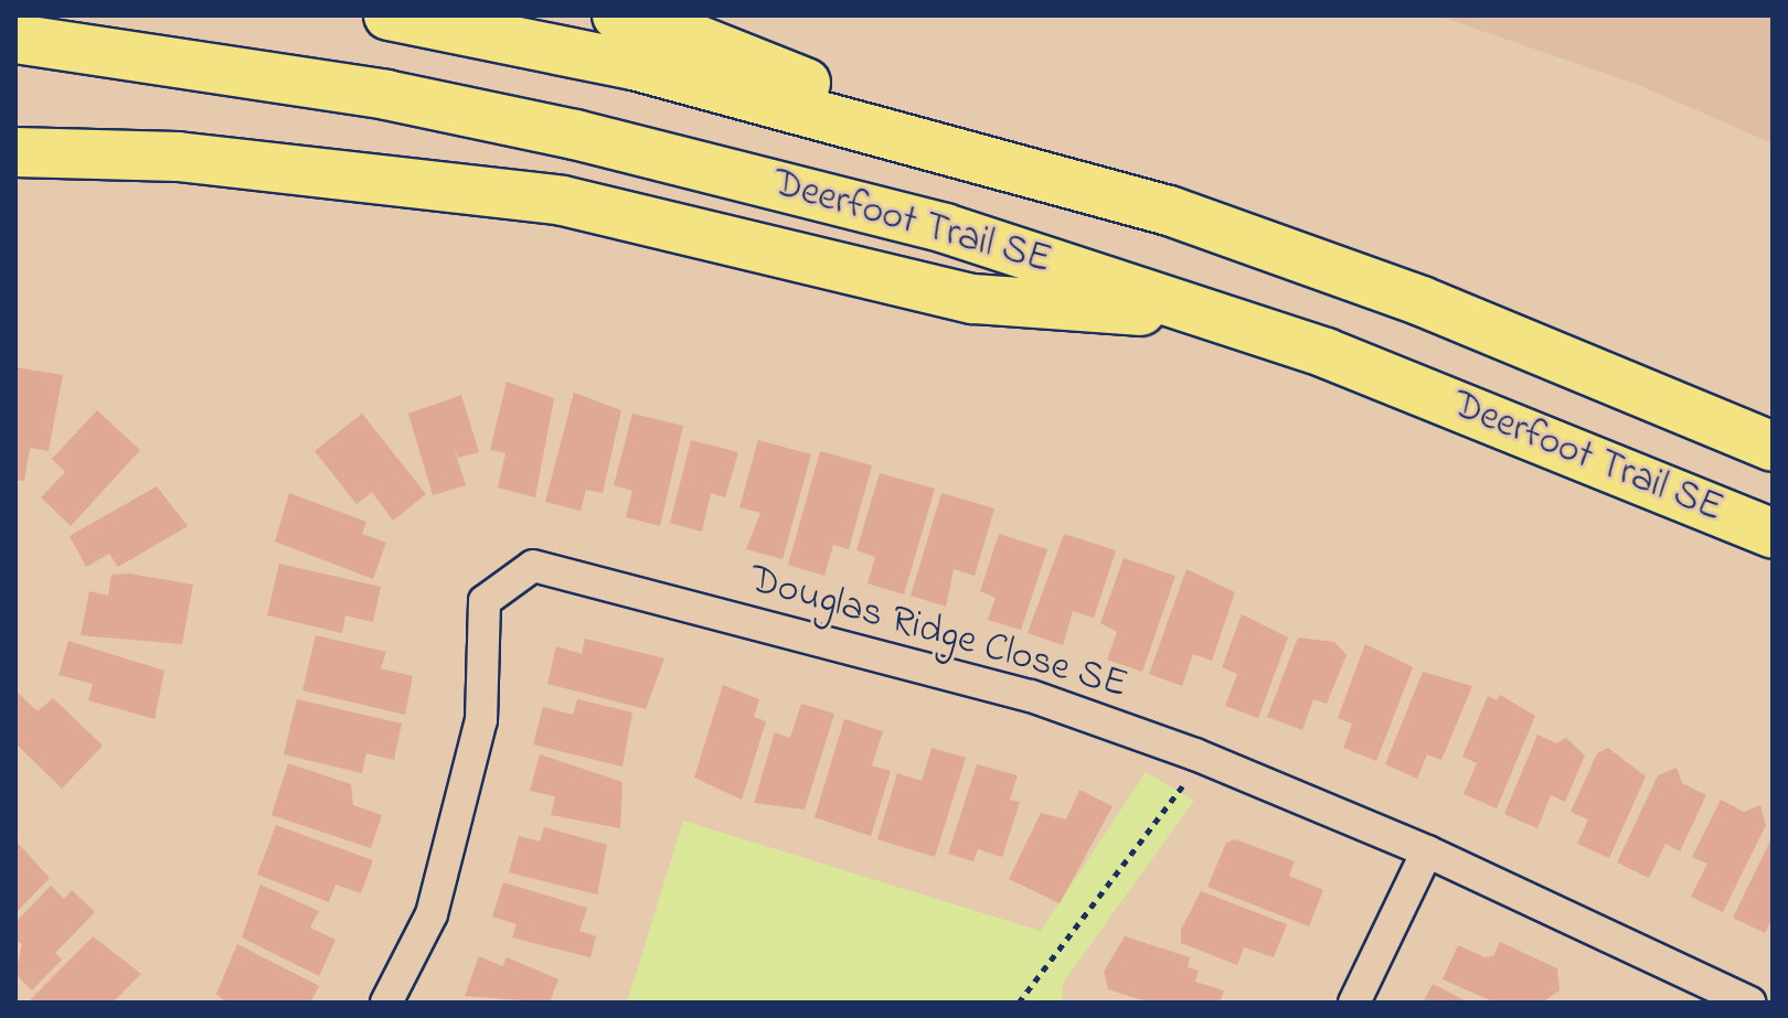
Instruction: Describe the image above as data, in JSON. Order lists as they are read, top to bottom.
{
  "streets": {
    "highway": ["Deerfoot Trail SE"],
    "street": ["Douglas Ridge Close SE"]
  }
}
